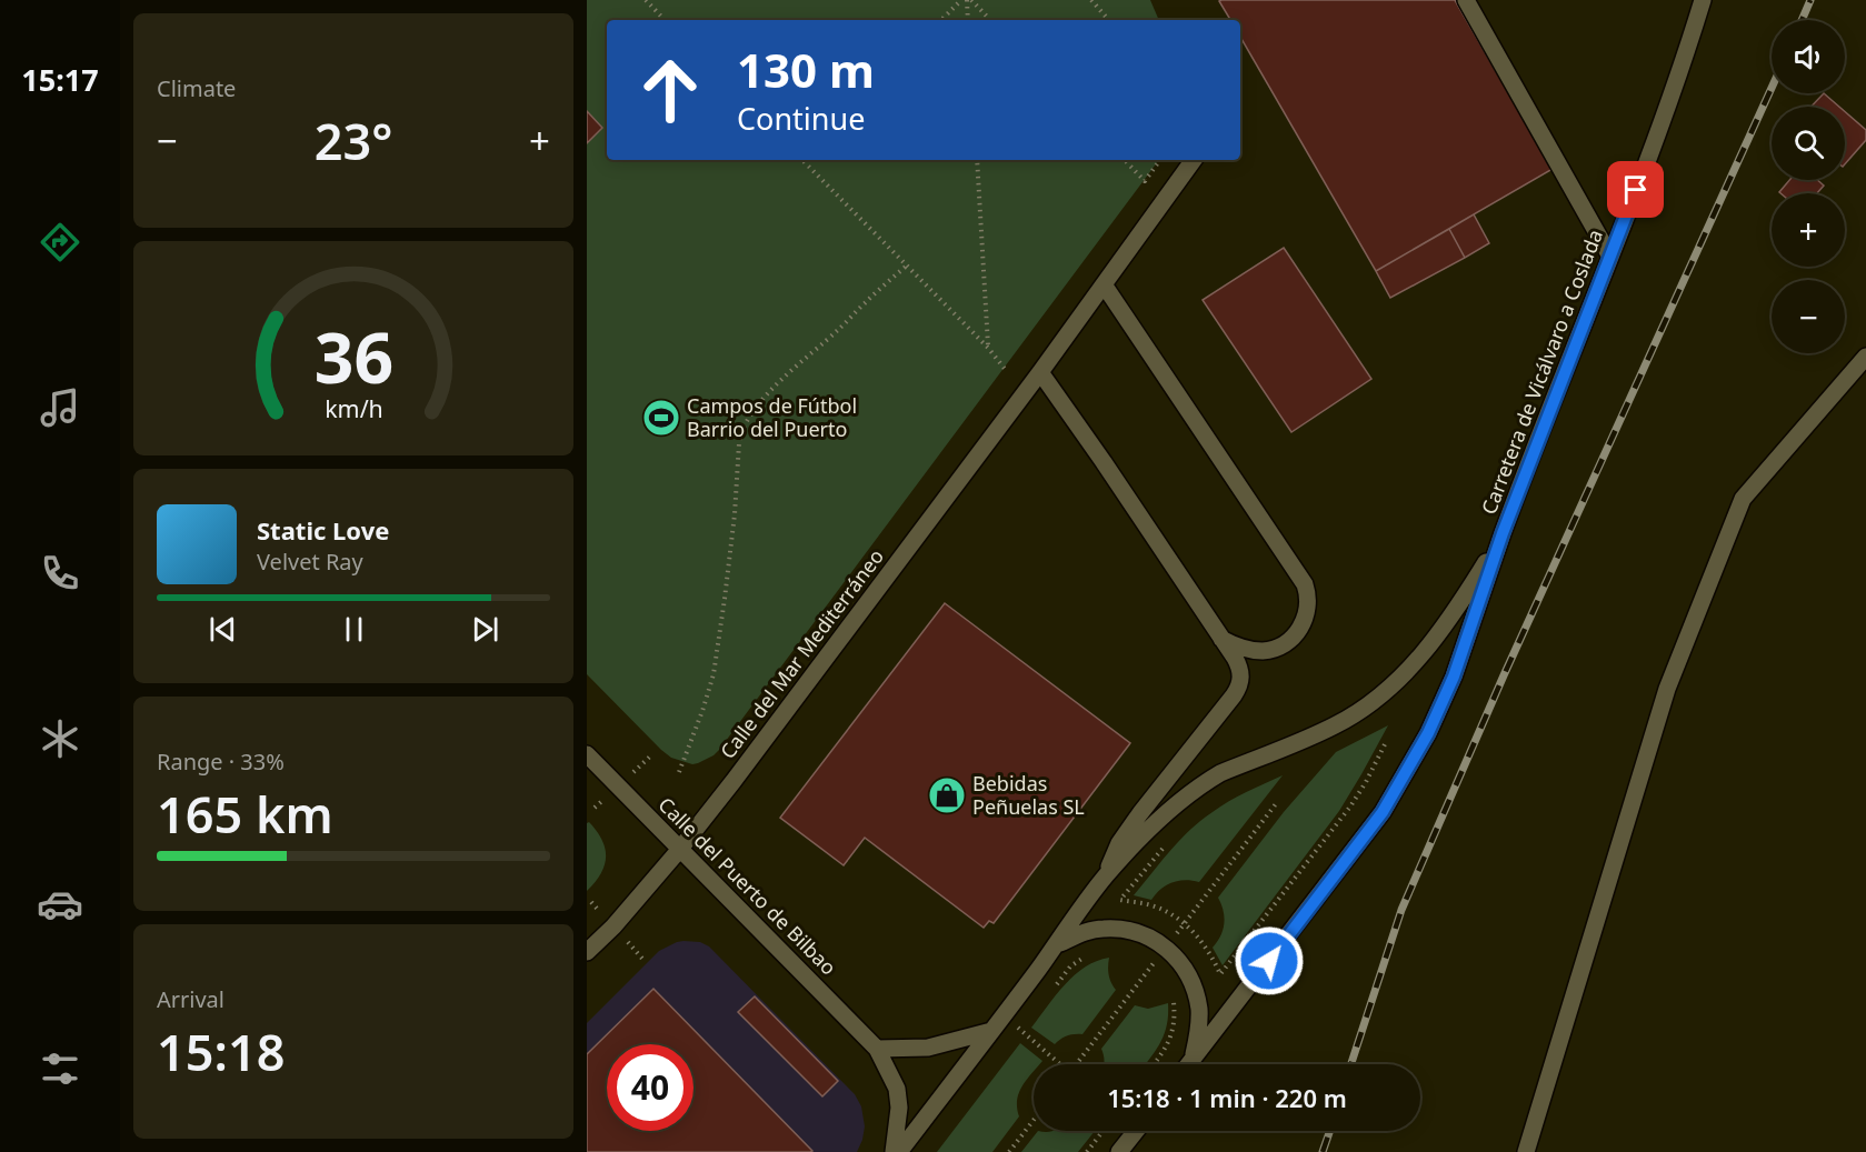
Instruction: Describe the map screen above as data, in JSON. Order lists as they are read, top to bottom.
{
  "streets": {
    "street": ["Carretera de Vicálvaro a Coslada", "Calle del Mar Mediterráneo", "Calle del Puerto de Bilbao"]
  },
  "crossings": [
    ["Calle del Mar Mediterráneo", "Calle del Puerto de Bilbao"]
  ],
  "places": {
    "sports": ["Campos de Fútbol Barrio del Puerto"],
    "shop": ["Bebidas Peñuelas SL"]
  },
  "page": {
    "tabs": "15:17",
    "tile": [
      "Climate",
      ["Range · 33%", "165 km"],
      ["Arrival", "15:18"]
    ],
    "map_buttons": ["+", "−"],
    "turn": ["130 m", "Continue"],
    "heat": ["−", "23°", "+"],
    "song": ["Static Love", "Velvet Ray"],
    "limit": "40",
    "trip": "15:18 · 1 min · 220 m",
    "gauge": ["36", "km/h"]
  }
}
